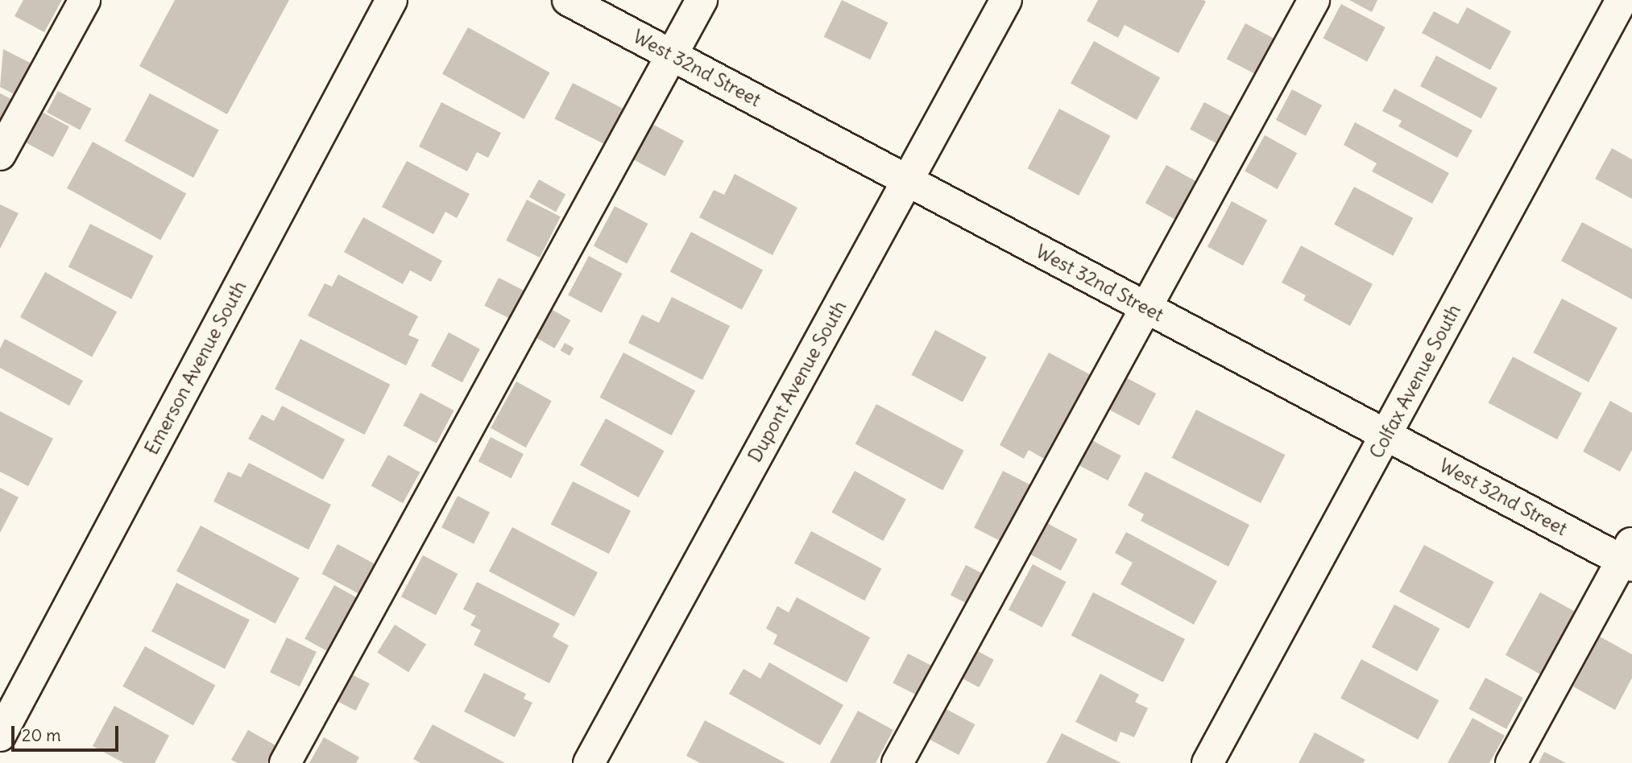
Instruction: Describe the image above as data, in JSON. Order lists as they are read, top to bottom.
{
  "streets": {
    "street": [
      "West 32nd Street",
      "Emerson Avenue South",
      "Dupont Avenue South",
      "Colfax Avenue South"
    ]
  },
  "crossings": [
    ["West 32nd Street", "Dupont Avenue South"],
    ["West 32nd Street", "Colfax Avenue South"]
  ],
  "scale_bar": "20 m"
}
